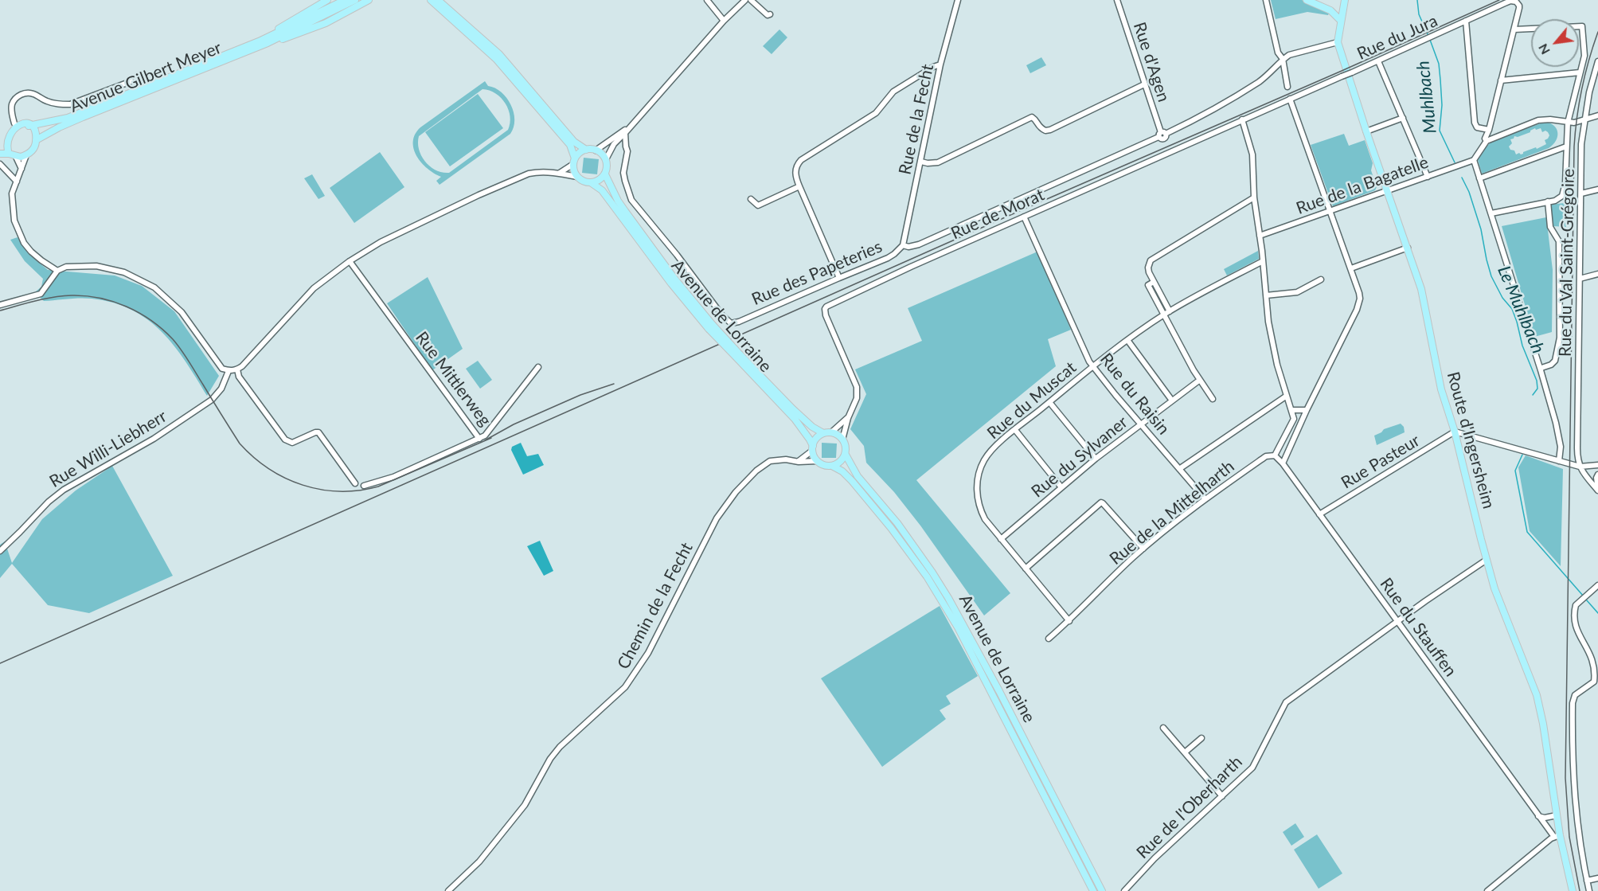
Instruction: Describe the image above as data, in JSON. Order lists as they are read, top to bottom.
{
  "streets": {
    "main road": ["Avenue Gilbert Meyer", "Avenue de Lorraine", "Route d'Ingersheim"],
    "street": [
      "Rue du Jura",
      "Rue d'Agen",
      "Rue de la Fecht",
      "Rue de la Bagatelle",
      "Rue de Morat",
      "Rue du Val Saint-Grégoire",
      "Rue des Papeteries",
      "Rue Mittlerweg",
      "Rue du Raisin",
      "Rue du Muscat",
      "Rue Willi-Liebherr",
      "Rue du Sylvaner",
      "Rue Pasteur",
      "Rue de la Mittelharth",
      "Chemin de la Fecht",
      "Rue du Stauffen",
      "Rue de l'Oberharth"
    ]
  },
  "crossings": [
    ["Rue du Jura", "Rue de Morat"],
    ["Rue d'Agen", "Rue des Papeteries"],
    ["Rue de la Fecht", "Rue des Papeteries"],
    ["Rue de la Bagatelle", "Route d'Ingersheim"],
    ["Rue de Morat", "Avenue de Lorraine"],
    ["Rue de Morat", "Rue du Raisin"],
    ["Rue de Morat", "Chemin de la Fecht"],
    ["Rue des Papeteries", "Route d'Ingersheim"],
    ["Avenue de Lorraine", "Chemin de la Fecht"],
    ["Rue du Raisin", "Rue du Muscat"],
    ["Rue du Raisin", "Rue du Sylvaner"],
    ["Rue du Raisin", "Rue de la Mittelharth"],
    ["Rue du Muscat", "Rue du Sylvaner"],
    ["Rue du Muscat", "Rue de la Mittelharth"],
    ["Route d'Ingersheim", "Rue Pasteur"],
    ["Route d'Ingersheim", "Rue du Stauffen"],
    ["Route d'Ingersheim", "Rue de l'Oberharth"],
    ["Rue Pasteur", "Rue du Stauffen"],
    ["Rue de la Mittelharth", "Rue du Stauffen"],
    ["Rue du Stauffen", "Rue de l'Oberharth"]
  ],
  "water": ["Muhlbach", "Le Muhlbach"],
  "north": "bottom left"
}
